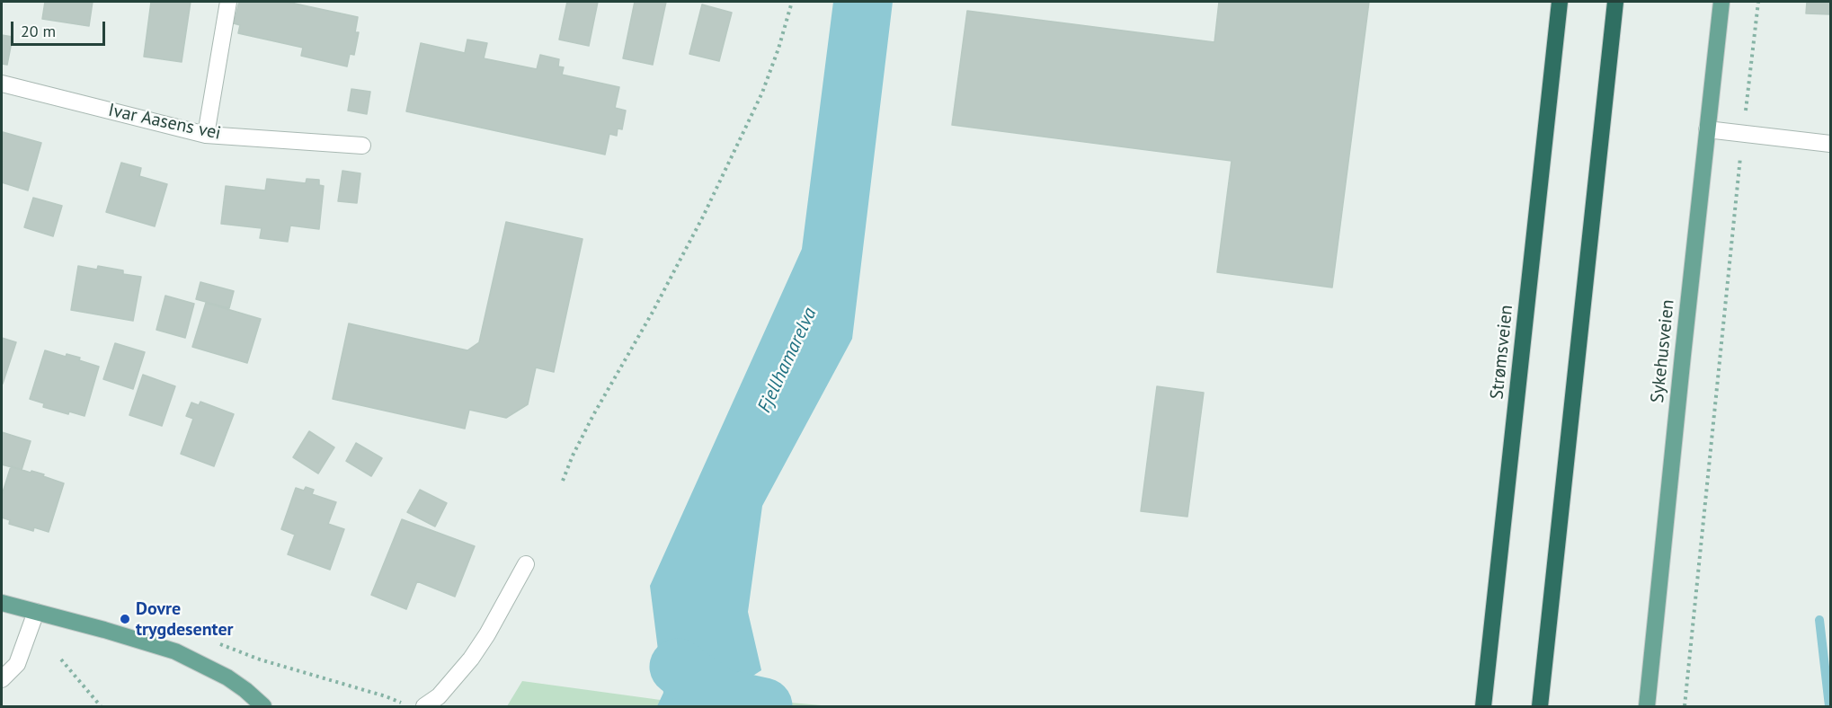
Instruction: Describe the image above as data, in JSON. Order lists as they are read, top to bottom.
{
  "streets": {
    "highway": ["Strømsveien"],
    "main road": ["Sykehusveien"],
    "street": ["Ivar Aasens vei"]
  },
  "water": ["Fjellhamarelva"],
  "places": ["Dovre trygdesenter"],
  "scale_bar": "20 m"
}
